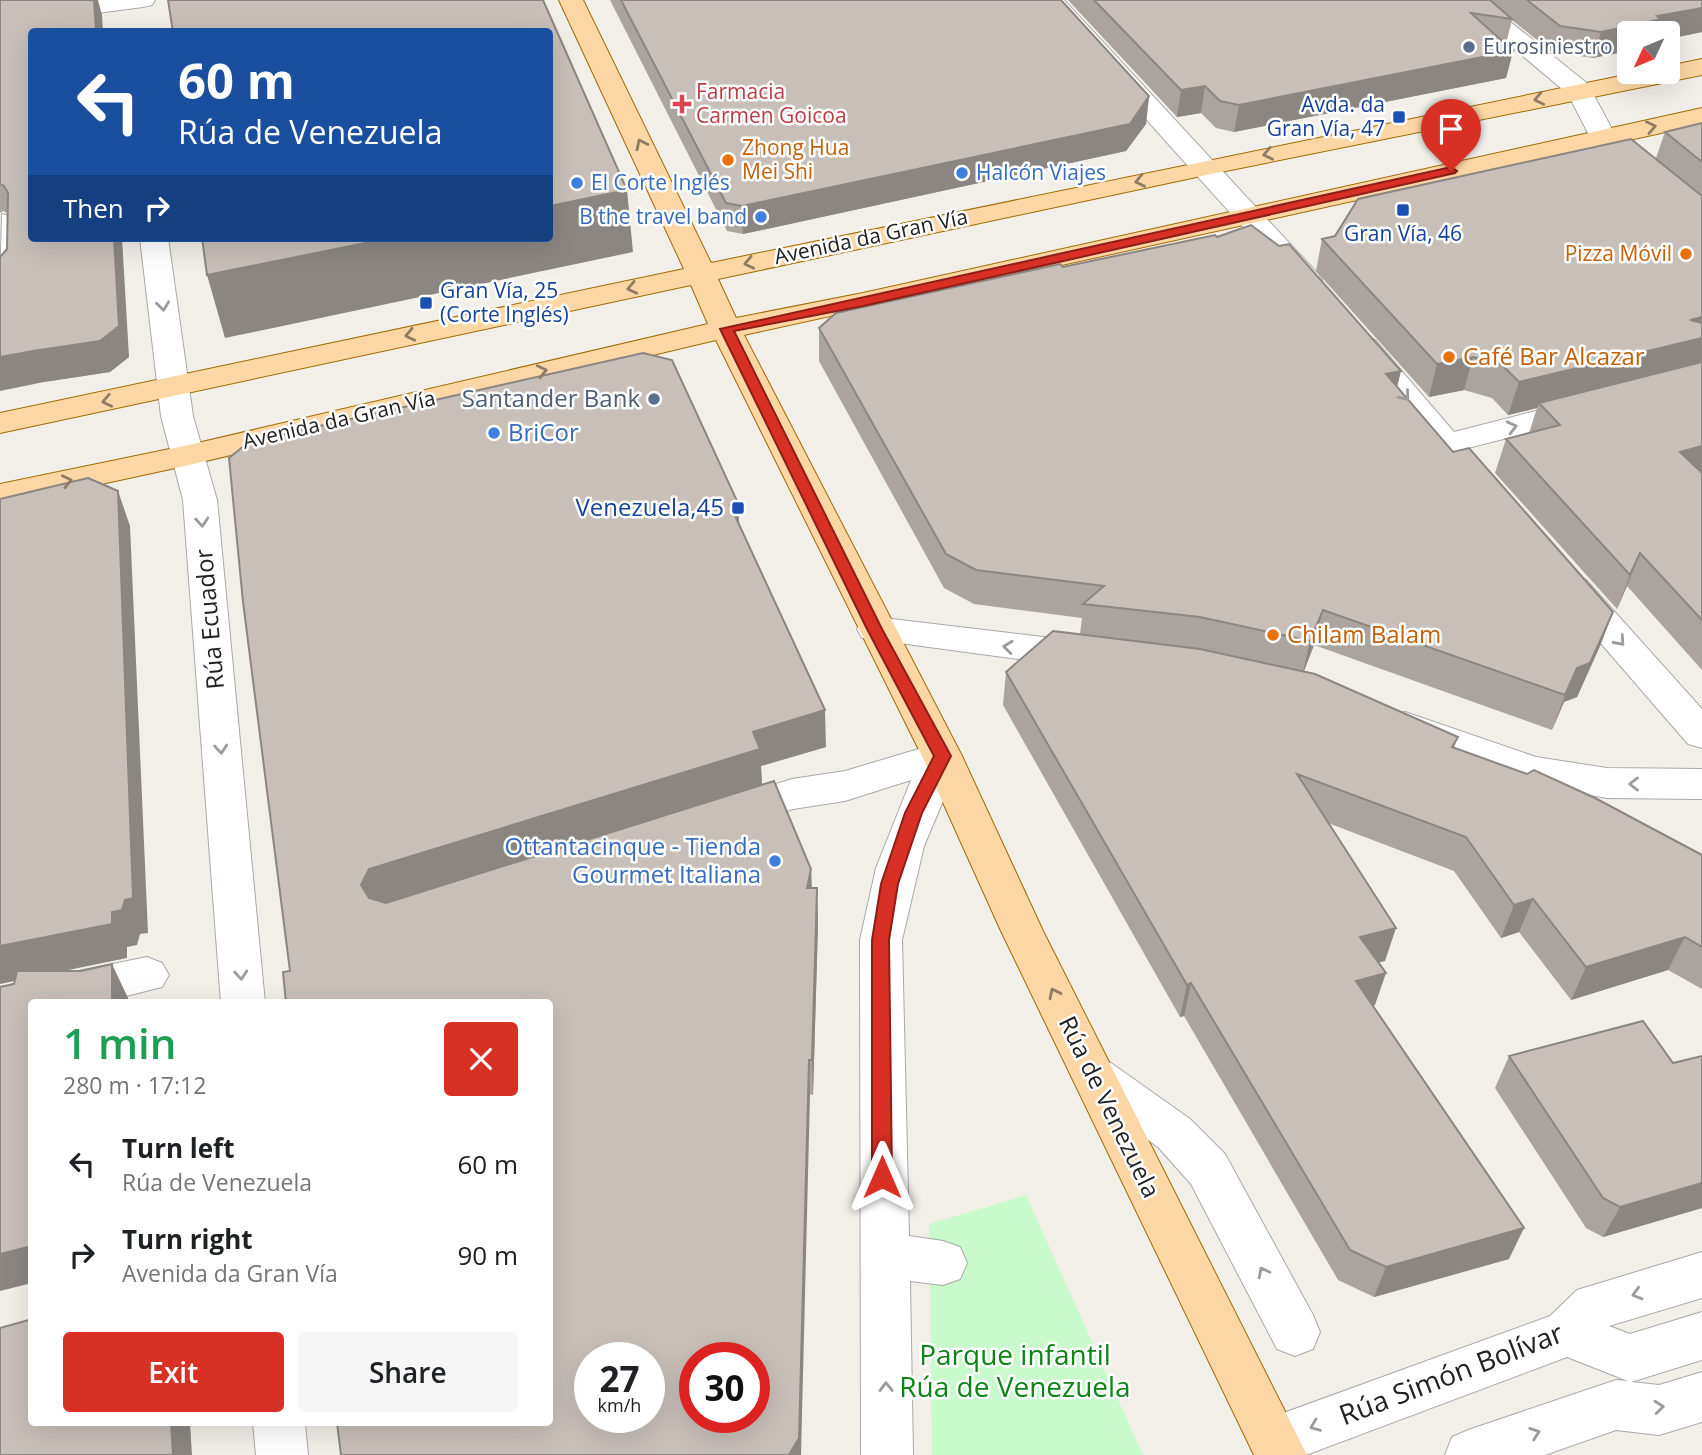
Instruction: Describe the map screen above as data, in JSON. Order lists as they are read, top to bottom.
{
  "streets": {
    "main road": ["Avenida da Gran Vía", "Rúa de Venezuela"],
    "street": ["Rúa Ecuador", "Rúa Simón Bolívar"]
  },
  "crossings": [
    ["Avenida da Gran Vía", "Rúa Ecuador"],
    ["Avenida da Gran Vía", "Rúa de Venezuela"],
    ["Rúa de Venezuela", "Rúa Simón Bolívar"]
  ],
  "one_way": ["Rúa Ecuador", "Rúa de Venezuela"],
  "parks": ["Parque infantil Rúa de Venezuela"],
  "places": {
    "other": [
      "Eurosiniestro",
      "Zhong Hua Mei Shi",
      "Halcón Viajes",
      "El Corte Inglés",
      "B the travel band",
      "Pizza Móvil",
      "Café Bar Alcazar",
      "Santander Bank",
      "BriCor",
      "Chilam Balam",
      "Ottantacinque - Tienda Gourmet Italiana"
    ],
    "health": ["Farmacia Carmen Goicoa"],
    "transit": [
      "Avda. da Gran Vía, 47",
      "Gran Vía, 46",
      "Gran Vía, 25 (Corte Inglés)",
      "Venezuela,45"
    ]
  },
  "north": "bottom left",
  "page": {
    "turn": ["60 m", "Rúa de Venezuela"],
    "then": "Then",
    "heading": ["1 min", "280 m · 17:12"],
    "list": [
      {
        "name": "Turn left",
        "note": "Rúa de Venezuela",
        "value": "60 m"
      },
      {
        "name": "Turn right",
        "note": "Avenida da Gran Vía",
        "value": "90 m"
      }
    ],
    "buttons": ["Exit", "Share"],
    "speed": "27 km/h",
    "limit": "30"
  }
}
